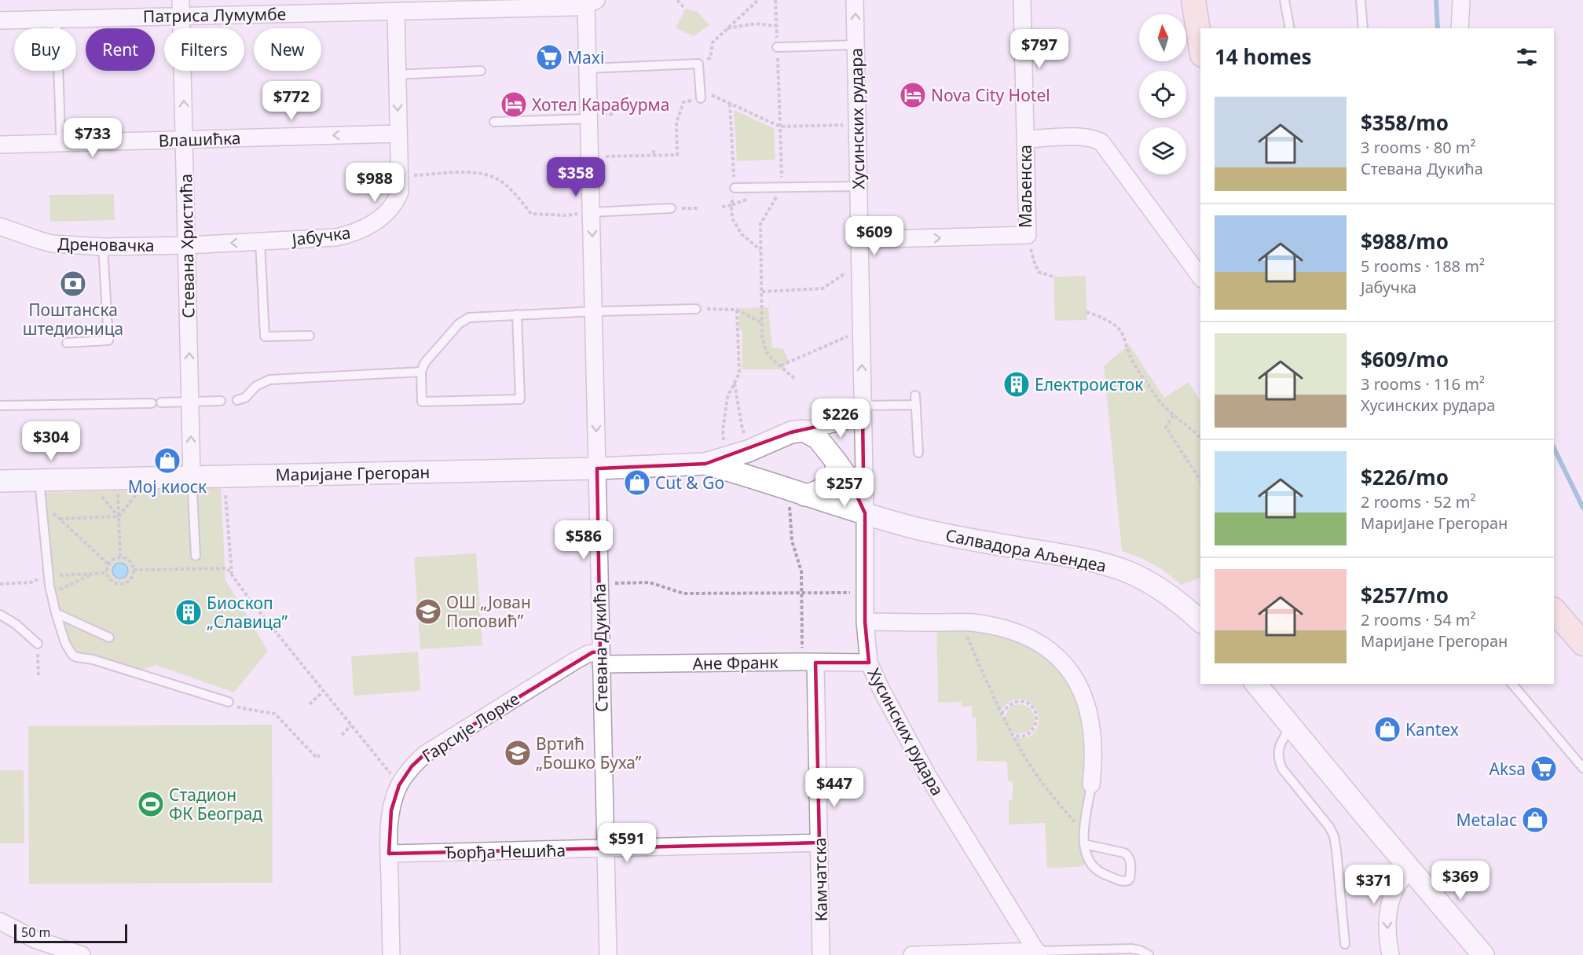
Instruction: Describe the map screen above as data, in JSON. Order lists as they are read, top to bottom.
{
  "streets": {
    "street": [
      "Патриса Лумумбе",
      "Хусинских рудара",
      "Влашићка",
      "Маљенска",
      "Јабучка",
      "Дреновачка",
      "Стевана Христића",
      "Маријане Грегоран",
      "Салвадора Аљендеа",
      "Стевана Дукића",
      "Ане Франк",
      "Гарсије Лорке",
      "Ђорђа Нешића",
      "Камчатска"
    ]
  },
  "crossings": [
    ["Патриса Лумумбе", "Јабучка"],
    ["Патриса Лумумбе", "Стевана Христића"],
    ["Патриса Лумумбе", "Стевана Дукића"],
    ["Хусинских рудара", "Маљенска"],
    ["Хусинских рудара", "Маријане Грегоран"],
    ["Хусинских рудара", "Салвадора Аљендеа"],
    ["Хусинских рудара", "Ане Франк"],
    ["Влашићка", "Јабучка"],
    ["Влашићка", "Стевана Христића"],
    ["Јабучка", "Дреновачка"],
    ["Јабучка", "Стевана Христића"],
    ["Дреновачка", "Стевана Христића"],
    ["Стевана Христића", "Маријане Грегоран"],
    ["Маријане Грегоран", "Салвадора Аљендеа"],
    ["Маријане Грегоран", "Стевана Дукића"],
    ["Стевана Дукића", "Ане Франк"],
    ["Стевана Дукића", "Гарсије Лорке"],
    ["Стевана Дукића", "Ђорђа Нешића"],
    ["Ане Франк", "Гарсије Лорке"],
    ["Ане Франк", "Камчатска"],
    ["Гарсије Лорке", "Ђорђа Нешића"],
    ["Ђорђа Нешића", "Камчатска"]
  ],
  "one_way": ["Влашићка", "Маљенска", "Стевана Христића"],
  "places": {
    "supermarket": ["Maxi", "Aksa"],
    "hotel": ["Nova City Hotel", "Хотел Карабурма"],
    "bank": ["Поштанска штедионица"],
    "building": ["Електроисток", "Биоскоп „Славица”"],
    "shop": [
      "Мој киоск",
      "Cut & Go",
      "Kantex",
      "Metalac"
    ],
    "school or university": ["ОШ „Јован Поповић”", "Вртић „Бошко Буха”"],
    "sports": ["Стадион ФК Београд"]
  },
  "scale_bar": "50 m",
  "north": "top",
  "page": {
    "chip": [
      "Buy",
      "Rent",
      "Filters",
      "New"
    ],
    "heading": "14 homes",
    "price": [
      "$797",
      "$772",
      "$733",
      "$358",
      "$988",
      "$609",
      "$226",
      "$304",
      "$257",
      "$586",
      "$447",
      "$591",
      "$369",
      "$371"
    ],
    "list": [
      {
        "name": "$358/mo",
        "note": "3 rooms · 80 m² · Стевана Дукића"
      },
      {
        "name": "$988/mo",
        "note": "5 rooms · 188 m² · Јабучка"
      },
      {
        "name": "$609/mo",
        "note": "3 rooms · 116 m² · Хусинских рудара"
      },
      {
        "name": "$226/mo",
        "note": "2 rooms · 52 m² · Маријане Грегоран"
      },
      {
        "name": "$257/mo",
        "note": "2 rooms · 54 m² · Маријане Грегоран"
      }
    ],
    "scale": "50 m"
  }
}
